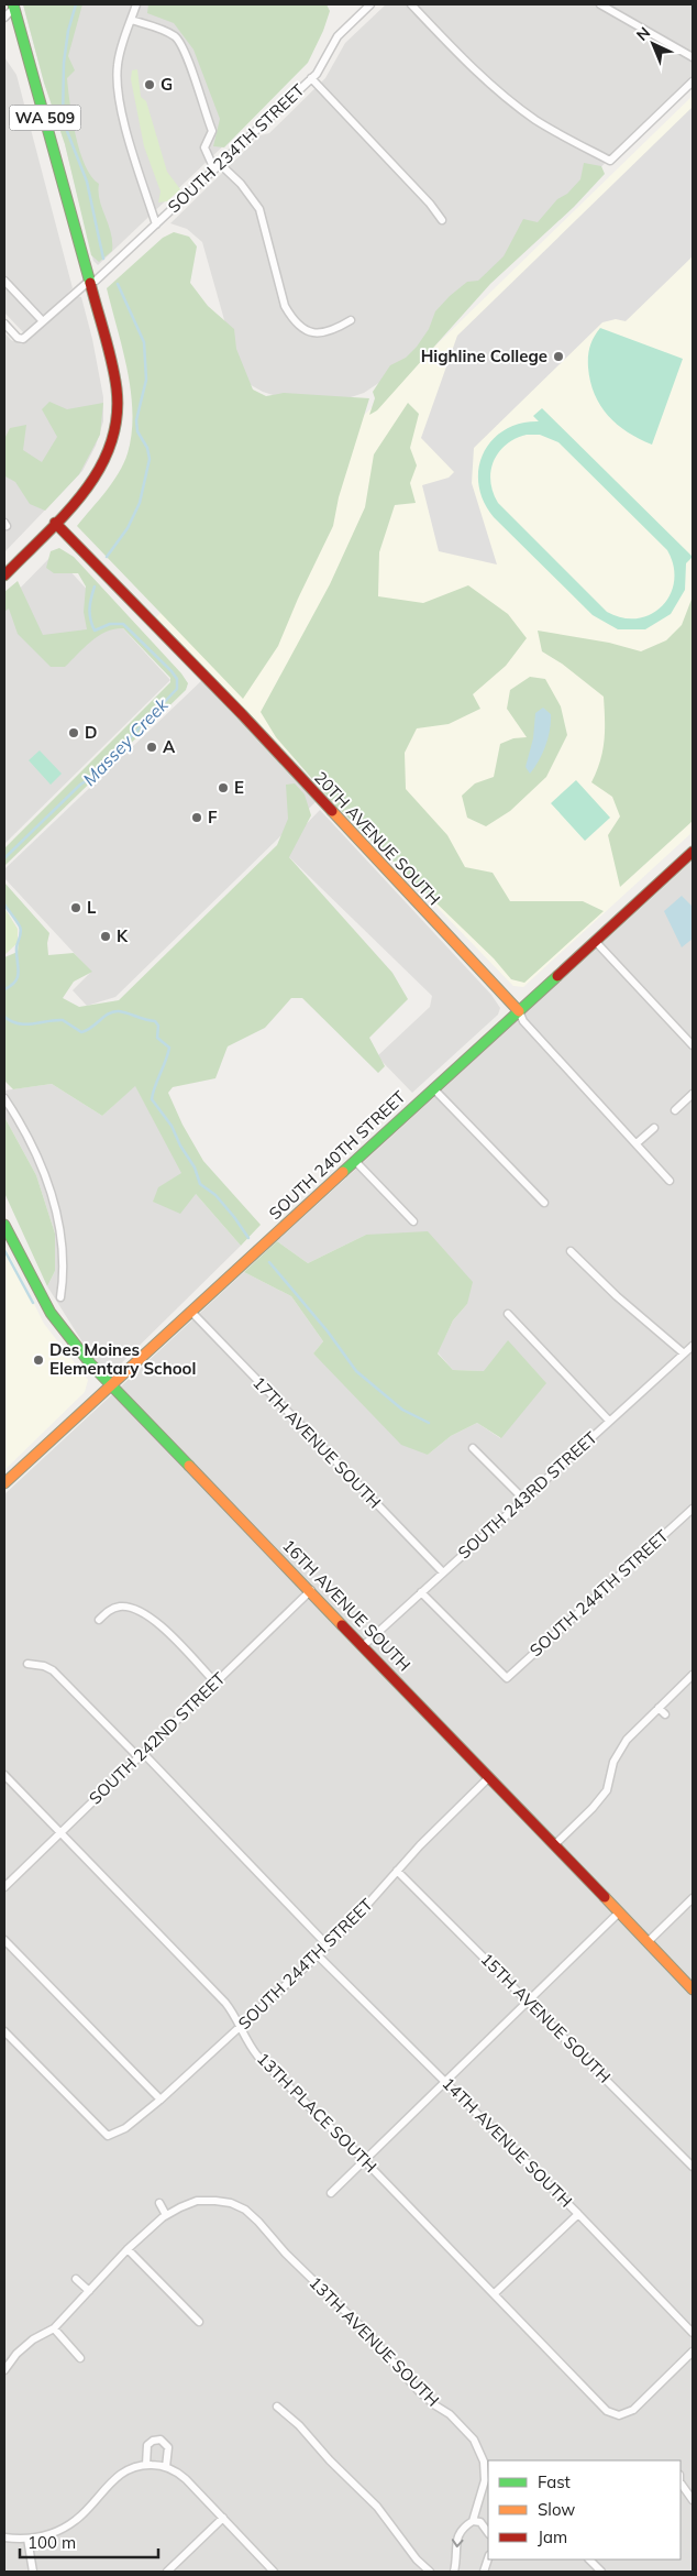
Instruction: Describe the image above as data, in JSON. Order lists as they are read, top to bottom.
{
  "streets": {
    "main road": [
      "WA 509",
      "20TH AVENUE SOUTH",
      "SOUTH 240TH STREET",
      "16TH AVENUE SOUTH"
    ],
    "street": [
      "SOUTH 234TH STREET",
      "17TH AVENUE SOUTH",
      "SOUTH 243RD STREET",
      "SOUTH 244TH STREET",
      "SOUTH 242ND STREET",
      "15TH AVENUE SOUTH",
      "13TH PLACE SOUTH",
      "14TH AVENUE SOUTH",
      "13TH AVENUE SOUTH"
    ]
  },
  "crossings": [
    ["WA 509", "SOUTH 234TH STREET"],
    ["WA 509", "20TH AVENUE SOUTH"],
    ["20TH AVENUE SOUTH", "SOUTH 240TH STREET"],
    ["SOUTH 240TH STREET", "17TH AVENUE SOUTH"],
    ["SOUTH 240TH STREET", "16TH AVENUE SOUTH"],
    ["17TH AVENUE SOUTH", "SOUTH 243RD STREET"],
    ["SOUTH 243RD STREET", "SOUTH 244TH STREET"],
    ["SOUTH 243RD STREET", "16TH AVENUE SOUTH"],
    ["SOUTH 244TH STREET", "16TH AVENUE SOUTH"],
    ["SOUTH 244TH STREET", "15TH AVENUE SOUTH"],
    ["SOUTH 244TH STREET", "13TH PLACE SOUTH"],
    ["SOUTH 244TH STREET", "14TH AVENUE SOUTH"],
    ["16TH AVENUE SOUTH", "SOUTH 242ND STREET"],
    ["SOUTH 242ND STREET", "13TH PLACE SOUTH"]
  ],
  "water": ["Massey Creek"],
  "places": [
    "G",
    "Highline College",
    "D",
    "A",
    "E",
    "F",
    "L",
    "K",
    "Des Moines Elementary School"
  ],
  "legend": ["Fast", "Slow", "Jam"],
  "scale_bar": "100 m",
  "north": "top left"
}
